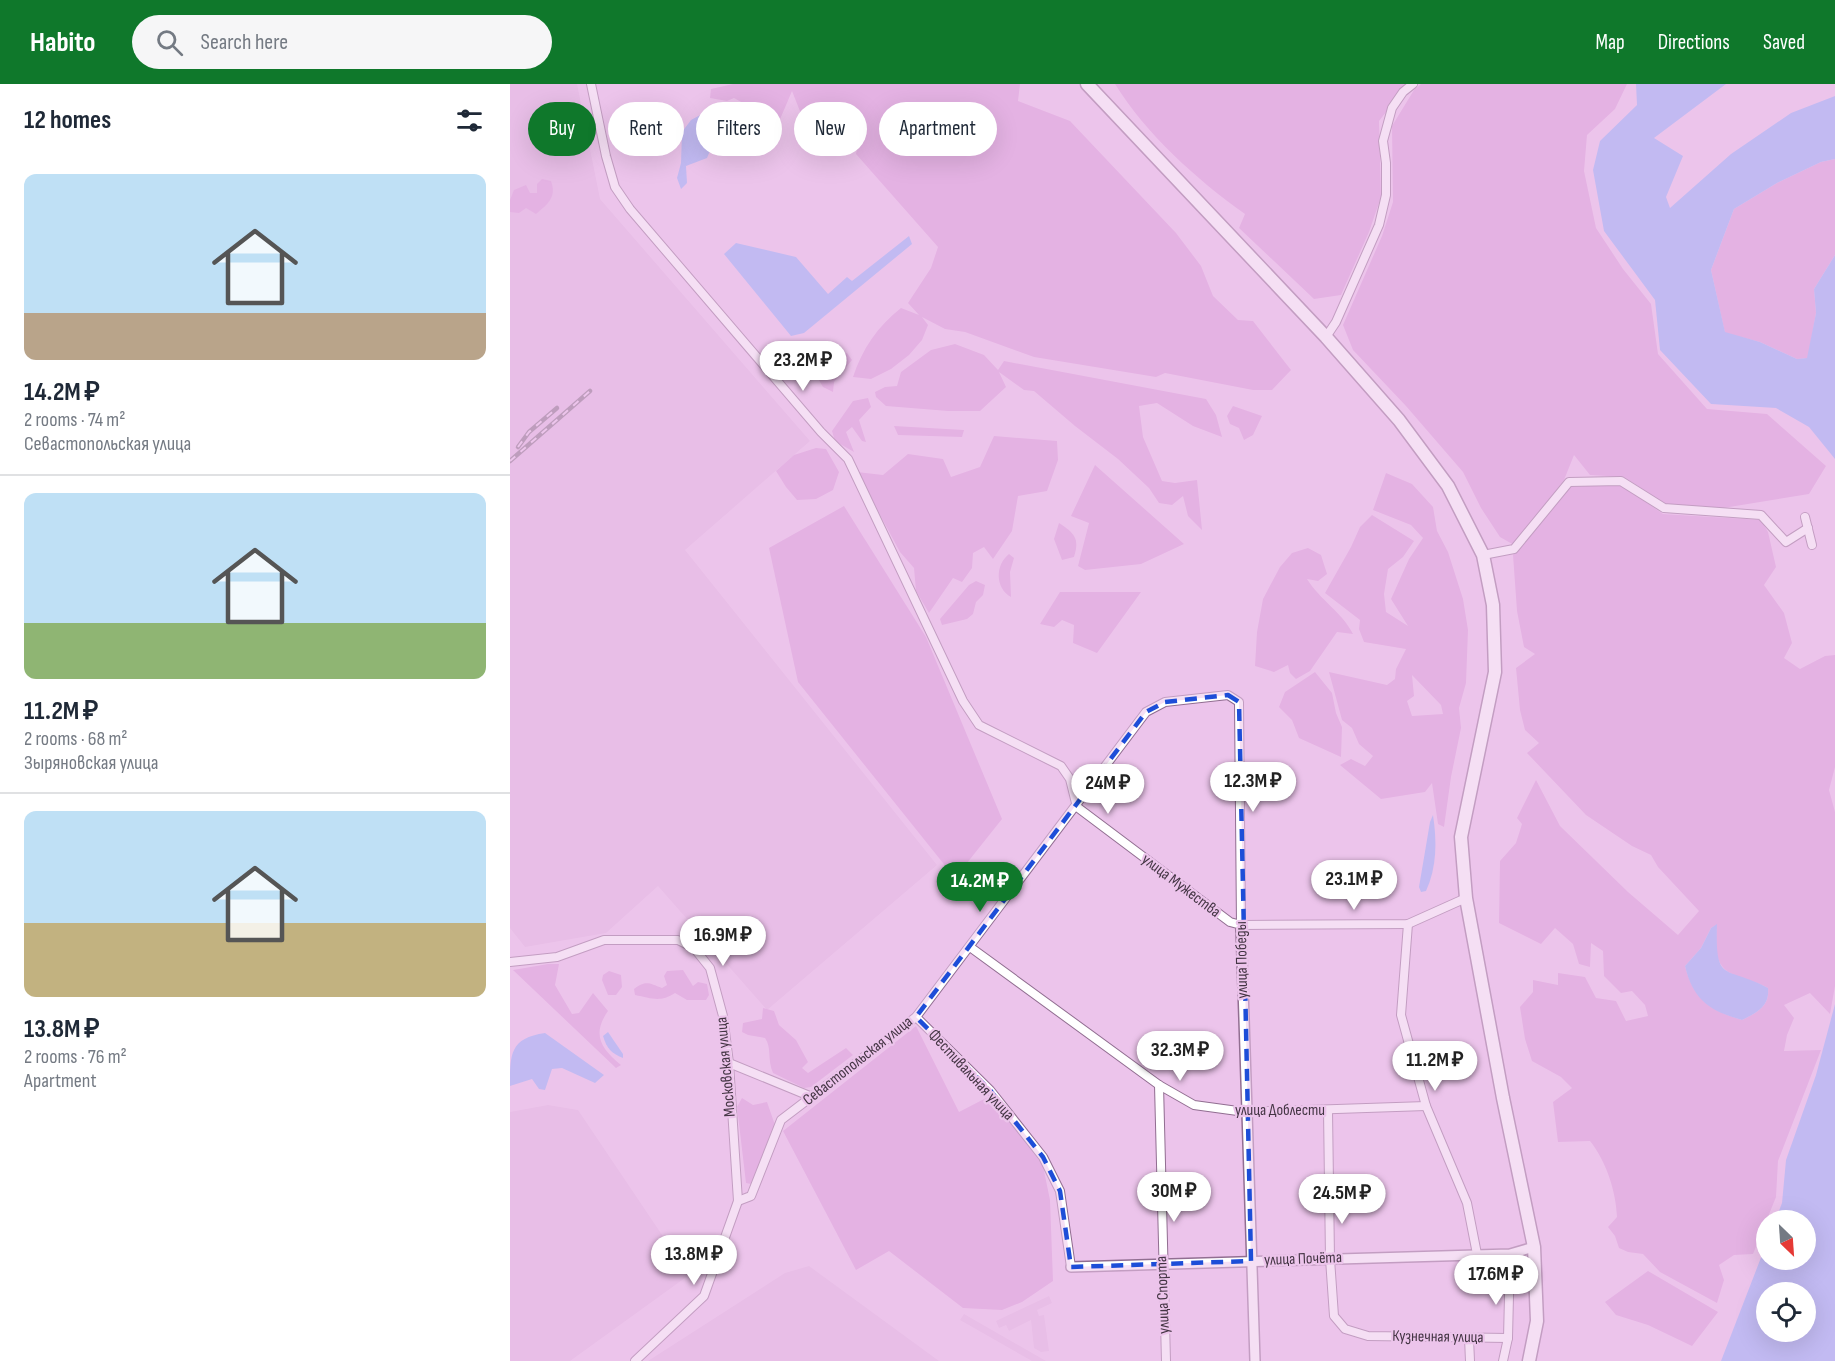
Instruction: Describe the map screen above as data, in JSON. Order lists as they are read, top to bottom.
{
  "streets": {
    "street": [
      "улица Мужества",
      "улица Победы",
      "Севастопольская улица",
      "Московская улица",
      "Фестивальная улица",
      "улица Доблести",
      "улица Почёта",
      "улица Спорта",
      "Кузнечная улица"
    ]
  },
  "crossings": [
    ["улица Мужества", "улица Победы"],
    ["улица Мужества", "Севастопольская улица"],
    ["улица Победы", "Севастопольская улица"],
    ["улица Победы", "улица Доблести"],
    ["улица Победы", "улица Почёта"],
    ["Севастопольская улица", "Московская улица"],
    ["Севастопольская улица", "Фестивальная улица"],
    ["Севастопольская улица", "улица Доблести"],
    ["Фестивальная улица", "улица Почёта"],
    ["улица Доблести", "улица Спорта"],
    ["улица Почёта", "улица Спорта"],
    ["улица Почёта", "Кузнечная улица"]
  ],
  "north": "bottom right",
  "page": {
    "header": "Habito",
    "search": "Search here",
    "nav": ["Map", "Directions", "Saved"],
    "heading": "12 homes",
    "chip": [
      "Buy",
      "Rent",
      "Filters",
      "New",
      "Apartment"
    ],
    "list": [
      {
        "name": "14.2M ₽",
        "note": "2 rooms · 74 m² · Севастопольская улица"
      },
      {
        "name": "11.2M ₽",
        "note": "2 rooms · 68 m² · Зыряновская улица"
      },
      {
        "name": "13.8M ₽",
        "note": "2 rooms · 76 m² · Apartment"
      }
    ],
    "price": [
      "23.2M ₽",
      "12.3M ₽",
      "24M ₽",
      "23.1M ₽",
      "14.2M ₽",
      "16.9M ₽",
      "32.3M ₽",
      "11.2M ₽",
      "30M ₽",
      "24.5M ₽",
      "13.8M ₽",
      "17.6M ₽"
    ]
  }
}
